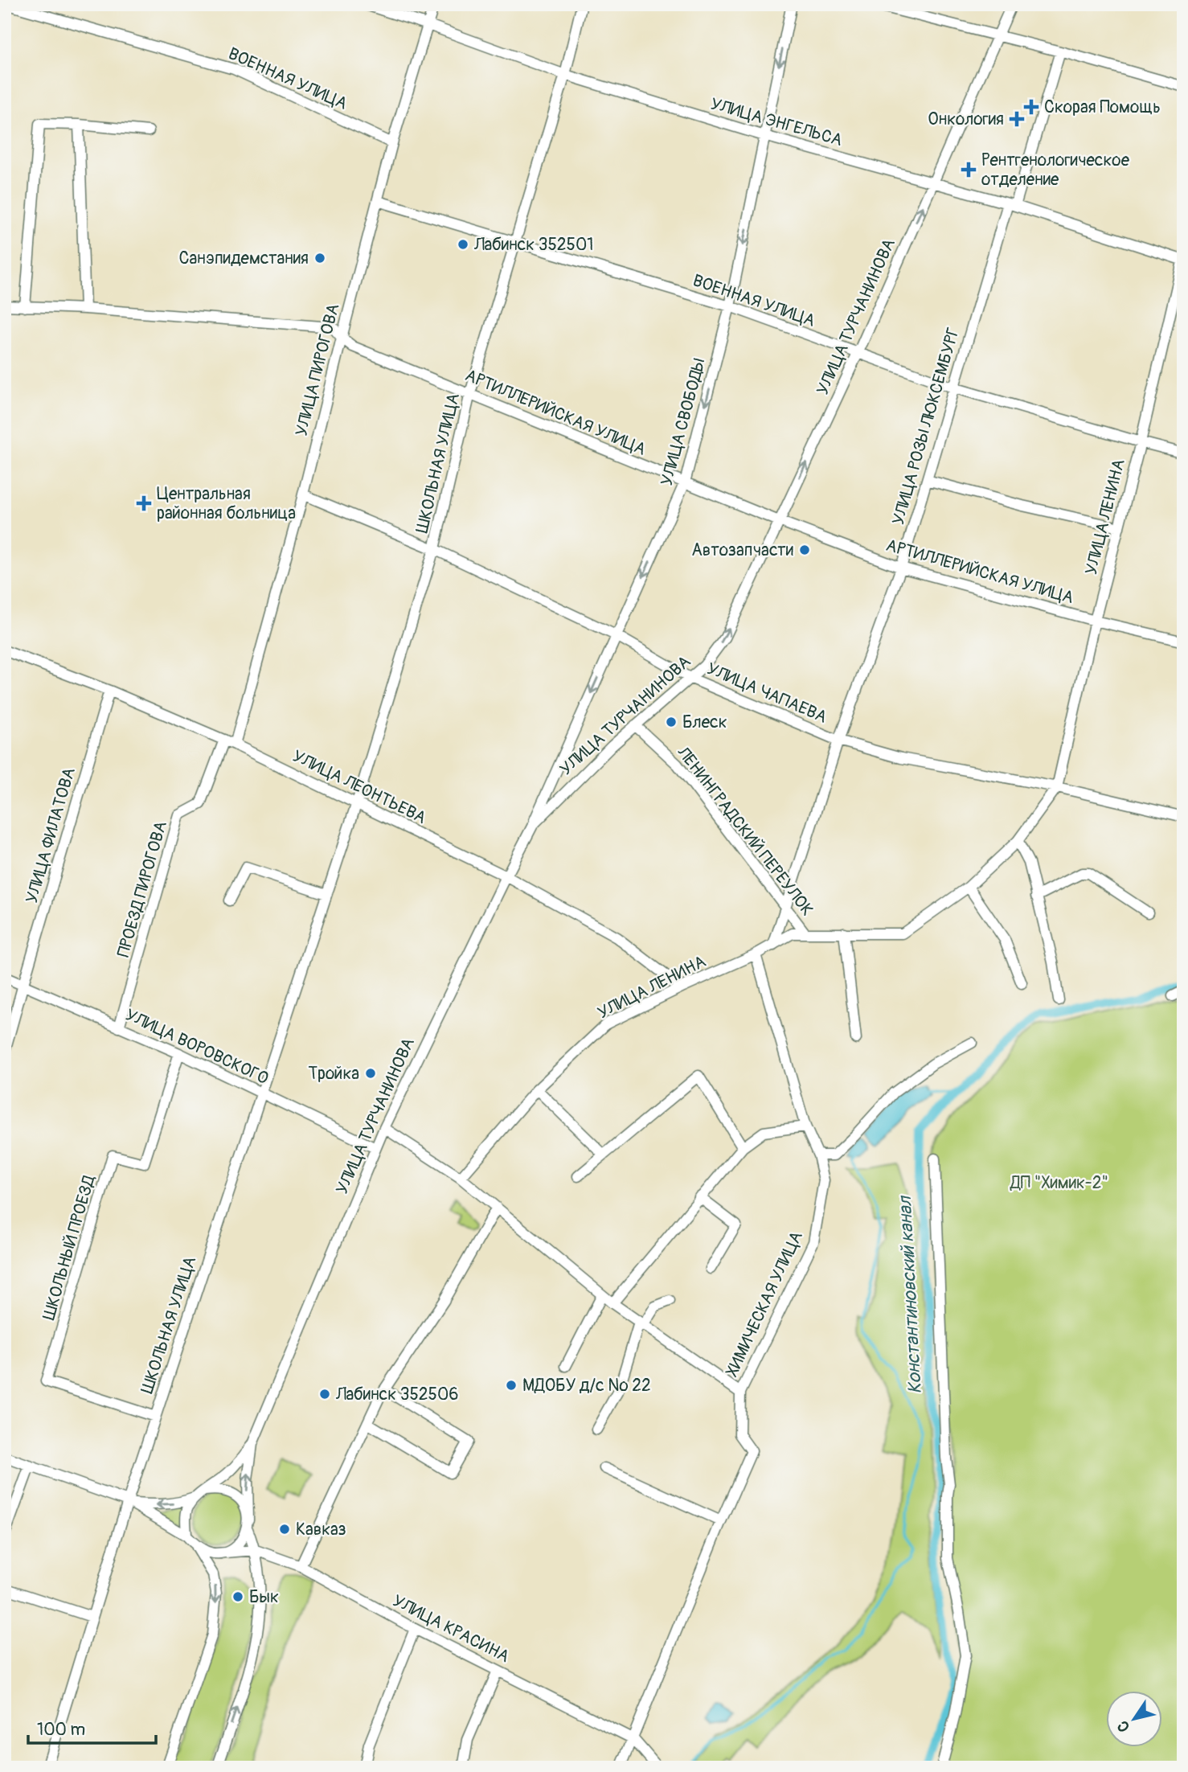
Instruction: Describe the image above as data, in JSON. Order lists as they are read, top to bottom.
{
  "streets": {
    "street": [
      "ВОЕННАЯ УЛИЦА",
      "УЛИЦА ЭНГЕЛЬСА",
      "УЛИЦА ТУРЧАНИНОВА",
      "УЛИЦА ПИРОГОВА",
      "АРТИЛЛЕРИЙСКАЯ УЛИЦА",
      "УЛИЦА СВОБОДЫ",
      "УЛИЦА РОЗЫ ЛЮКСЕМБУРГ",
      "ШКОЛЬНАЯ УЛИЦА",
      "УЛИЦА ЛЕНИНА",
      "УЛИЦА ЧАПАЕВА",
      "УЛИЦА ЛЕОНТЬЕВА",
      "ЛЕНИНГРАДСКИЙ ПЕРЕУЛОК",
      "УЛИЦА ФИЛАТОВА",
      "ПРОЕЗД ПИРОГОВА",
      "УЛИЦА ВОРОВСКОГО",
      "ШКОЛЬНЫЙ ПРОЕЗД",
      "ХИМИЧЕСКАЯ УЛИЦА",
      "УЛИЦА КРАСИНА"
    ]
  },
  "crossings": [
    ["ВОЕННАЯ УЛИЦА", "УЛИЦА ТУРЧАНИНОВА"],
    ["ВОЕННАЯ УЛИЦА", "УЛИЦА ПИРОГОВА"],
    ["ВОЕННАЯ УЛИЦА", "УЛИЦА СВОБОДЫ"],
    ["ВОЕННАЯ УЛИЦА", "УЛИЦА РОЗЫ ЛЮКСЕМБУРГ"],
    ["ВОЕННАЯ УЛИЦА", "ШКОЛЬНАЯ УЛИЦА"],
    ["ВОЕННАЯ УЛИЦА", "УЛИЦА ЛЕНИНА"],
    ["УЛИЦА ЭНГЕЛЬСА", "УЛИЦА ТУРЧАНИНОВА"],
    ["УЛИЦА ЭНГЕЛЬСА", "УЛИЦА ПИРОГОВА"],
    ["УЛИЦА ЭНГЕЛЬСА", "УЛИЦА СВОБОДЫ"],
    ["УЛИЦА ЭНГЕЛЬСА", "УЛИЦА РОЗЫ ЛЮКСЕМБУРГ"],
    ["УЛИЦА ЭНГЕЛЬСА", "ШКОЛЬНАЯ УЛИЦА"],
    ["УЛИЦА ЭНГЕЛЬСА", "УЛИЦА ЛЕНИНА"],
    ["УЛИЦА ТУРЧАНИНОВА", "АРТИЛЛЕРИЙСКАЯ УЛИЦА"],
    ["УЛИЦА ТУРЧАНИНОВА", "УЛИЦА СВОБОДЫ"],
    ["УЛИЦА ТУРЧАНИНОВА", "УЛИЦА ЧАПАЕВА"],
    ["УЛИЦА ТУРЧАНИНОВА", "УЛИЦА ЛЕОНТЬЕВА"],
    ["УЛИЦА ТУРЧАНИНОВА", "ЛЕНИНГРАДСКИЙ ПЕРЕУЛОК"],
    ["УЛИЦА ТУРЧАНИНОВА", "УЛИЦА ВОРОВСКОГО"],
    ["УЛИЦА ТУРЧАНИНОВА", "УЛИЦА КРАСИНА"],
    ["УЛИЦА ПИРОГОВА", "АРТИЛЛЕРИЙСКАЯ УЛИЦА"],
    ["УЛИЦА ПИРОГОВА", "УЛИЦА ЧАПАЕВА"],
    ["УЛИЦА ПИРОГОВА", "УЛИЦА ЛЕОНТЬЕВА"],
    ["АРТИЛЛЕРИЙСКАЯ УЛИЦА", "УЛИЦА СВОБОДЫ"],
    ["АРТИЛЛЕРИЙСКАЯ УЛИЦА", "УЛИЦА РОЗЫ ЛЮКСЕМБУРГ"],
    ["АРТИЛЛЕРИЙСКАЯ УЛИЦА", "ШКОЛЬНАЯ УЛИЦА"],
    ["АРТИЛЛЕРИЙСКАЯ УЛИЦА", "УЛИЦА ЛЕНИНА"],
    ["УЛИЦА СВОБОДЫ", "УЛИЦА ЧАПАЕВА"],
    ["УЛИЦА РОЗЫ ЛЮКСЕМБУРГ", "УЛИЦА ЛЕНИНА"],
    ["УЛИЦА РОЗЫ ЛЮКСЕМБУРГ", "УЛИЦА ЧАПАЕВА"],
    ["УЛИЦА РОЗЫ ЛЮКСЕМБУРГ", "ЛЕНИНГРАДСКИЙ ПЕРЕУЛОК"],
    ["ШКОЛЬНАЯ УЛИЦА", "УЛИЦА ЧАПАЕВА"],
    ["ШКОЛЬНАЯ УЛИЦА", "УЛИЦА ЛЕОНТЬЕВА"],
    ["ШКОЛЬНАЯ УЛИЦА", "УЛИЦА ВОРОВСКОГО"],
    ["ШКОЛЬНАЯ УЛИЦА", "ШКОЛЬНЫЙ ПРОЕЗД"],
    ["УЛИЦА ЛЕНИНА", "УЛИЦА ЧАПАЕВА"],
    ["УЛИЦА ЛЕНИНА", "УЛИЦА ЛЕОНТЬЕВА"],
    ["УЛИЦА ЛЕНИНА", "ЛЕНИНГРАДСКИЙ ПЕРЕУЛОК"],
    ["УЛИЦА ЛЕОНТЬЕВА", "УЛИЦА ФИЛАТОВА"],
    ["УЛИЦА ЛЕОНТЬЕВА", "ПРОЕЗД ПИРОГОВА"],
    ["УЛИЦА ФИЛАТОВА", "УЛИЦА ВОРОВСКОГО"],
    ["ПРОЕЗД ПИРОГОВА", "УЛИЦА ВОРОВСКОГО"],
    ["УЛИЦА ВОРОВСКОГО", "ШКОЛЬНЫЙ ПРОЕЗД"],
    ["ХИМИЧЕСКАЯ УЛИЦА", "УЛИЦА КРАСИНА"]
  ],
  "one_way": ["УЛИЦА СВОБОДЫ"],
  "water": ["Константиновский канал"],
  "parks": ["ДП \"Химик-2\""],
  "places": {
    "health": [
      "Скорая Помощь",
      "Онкология",
      "Рентгенологическое отделение",
      "Центральная районная больница"
    ],
    "other": [
      "Лабинск 352501",
      "Санэпидемстания",
      "Автозапчасти",
      "Блеск",
      "Тройка",
      "МДОБУ д/с № 22",
      "Лабинск 352506",
      "Кавказ",
      "Бык"
    ]
  },
  "scale_bar": "100 m",
  "north": "bottom left"
}
